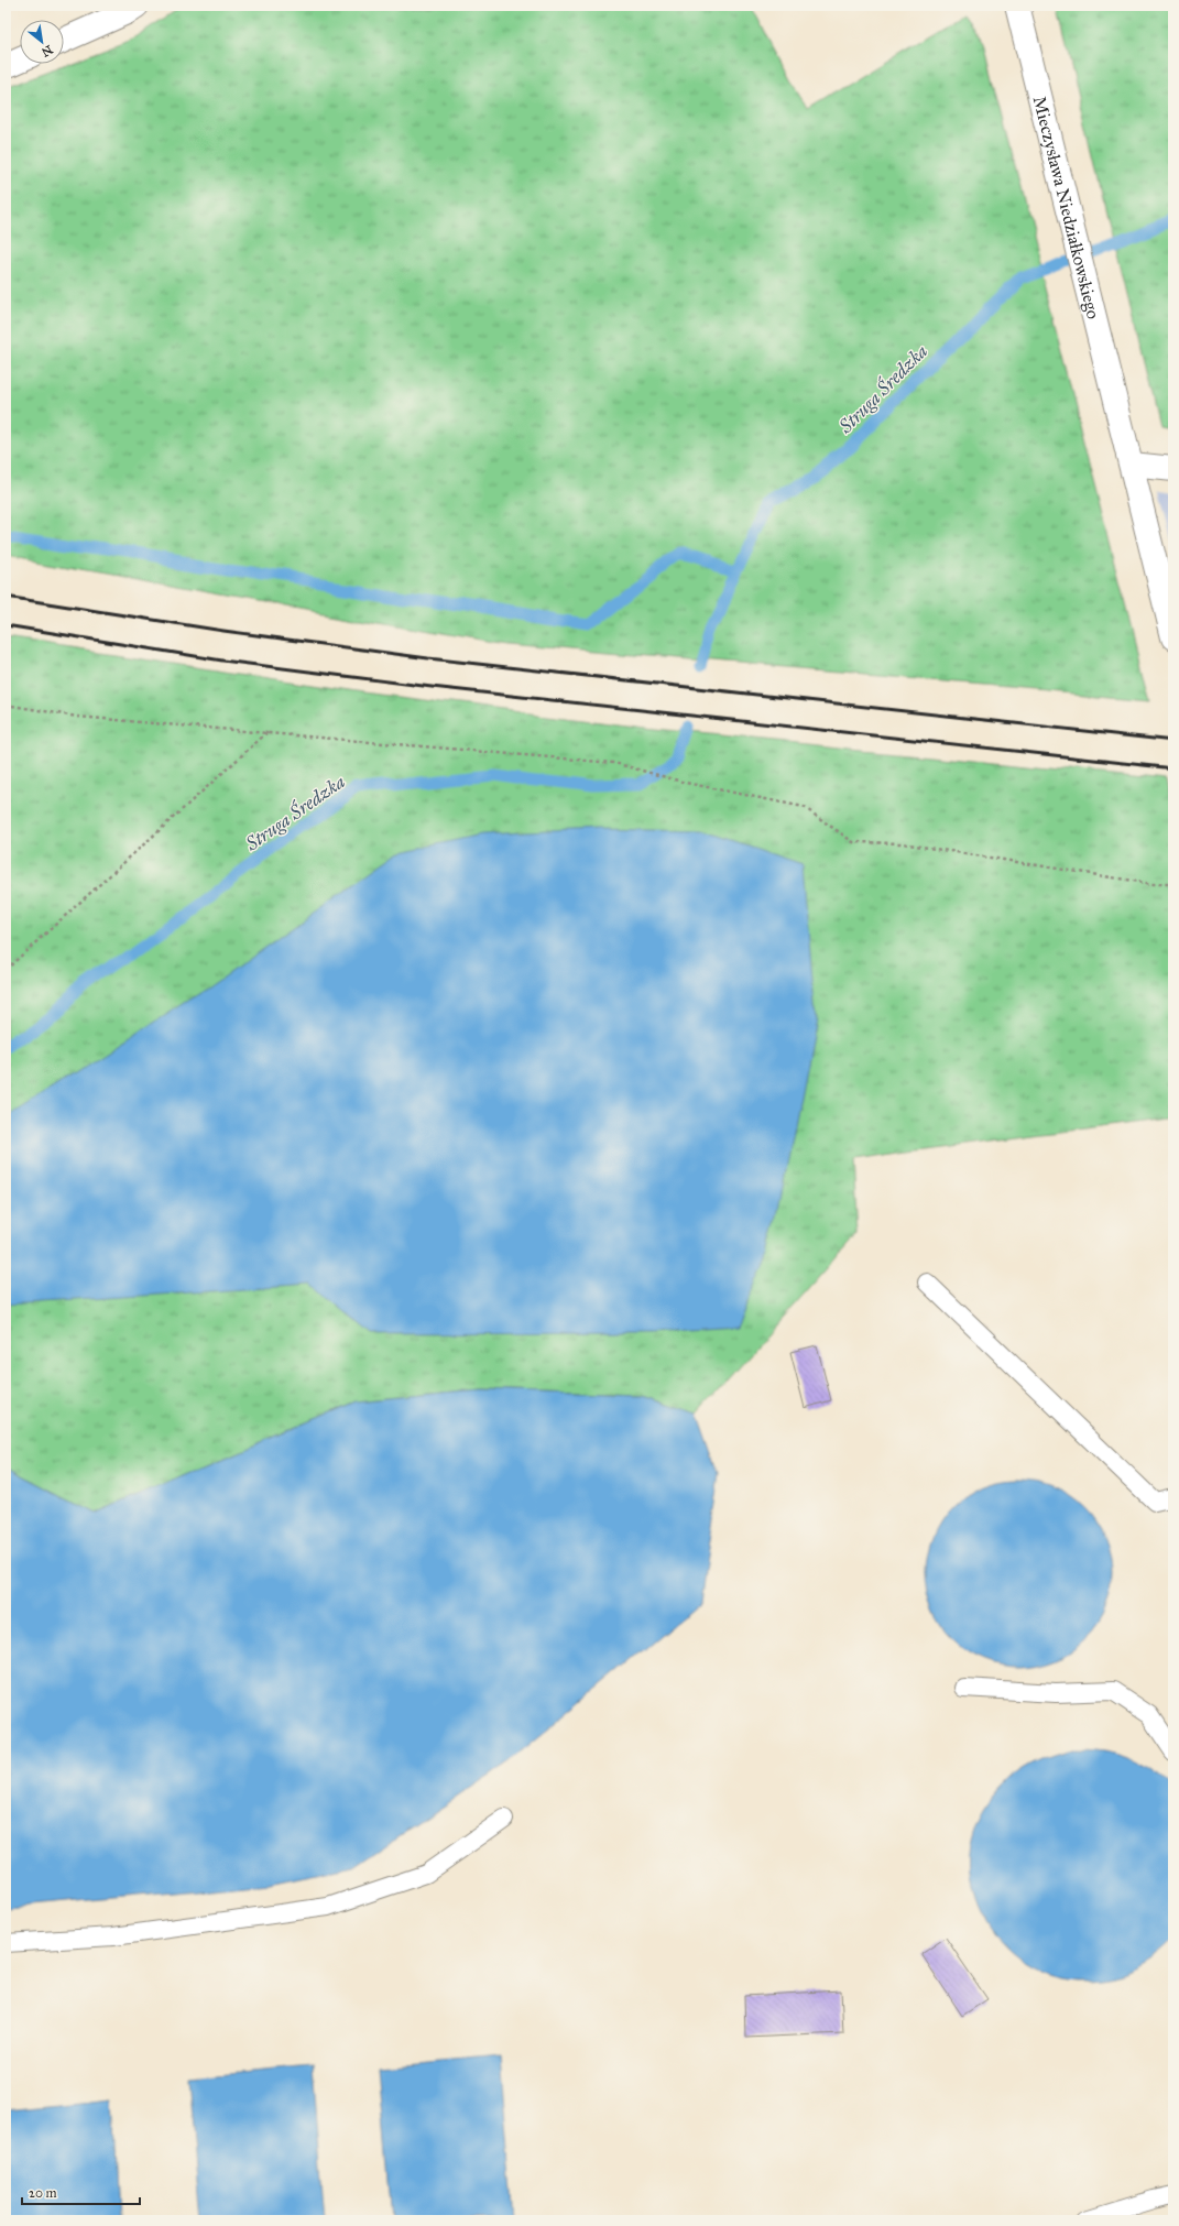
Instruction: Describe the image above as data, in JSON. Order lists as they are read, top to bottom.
{
  "streets": {
    "street": ["Mieczysława Niedziałkowskiego"]
  },
  "water": ["Struga Średzka"],
  "scale_bar": "20 m",
  "north": "bottom right"
}
